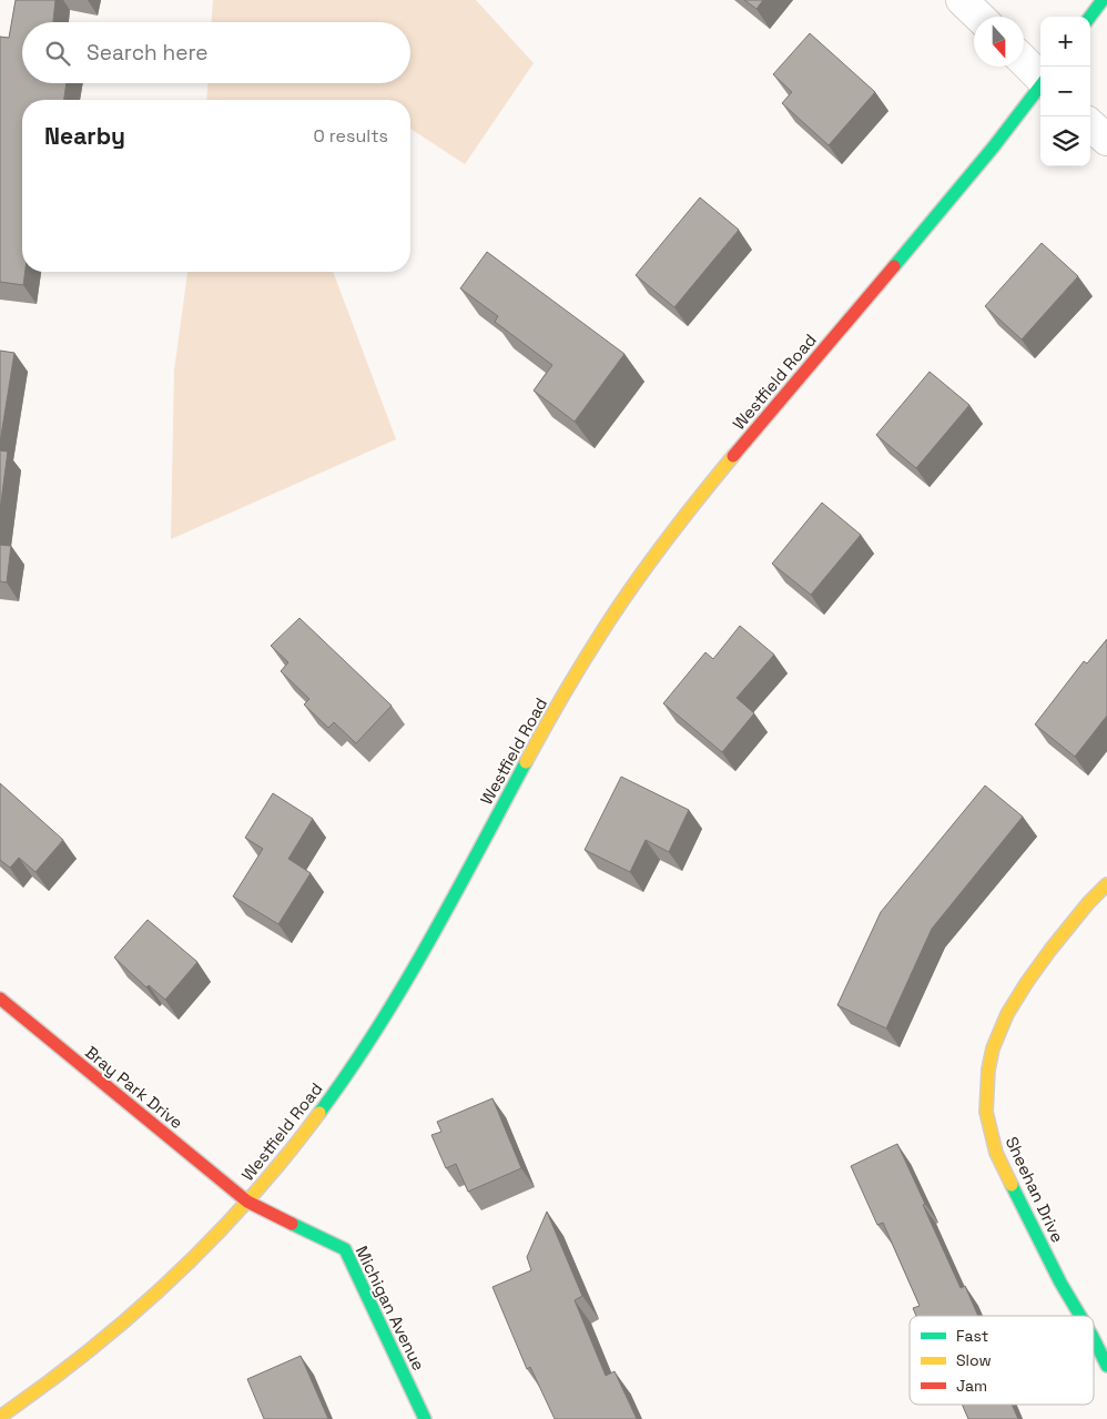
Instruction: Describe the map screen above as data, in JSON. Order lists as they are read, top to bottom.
{
  "streets": {
    "main road": [
      "Westfield Road",
      "Bray Park Drive",
      "Sheehan Drive",
      "Michigan Avenue"
    ]
  },
  "crossings": [
    ["Westfield Road", "Bray Park Drive"],
    ["Westfield Road", "Michigan Avenue"],
    ["Bray Park Drive", "Michigan Avenue"]
  ],
  "legend": ["Fast", "Slow", "Jam"],
  "north": "bottom",
  "page": {
    "map_buttons": ["+", "−"],
    "search": "Search here",
    "heading": ["Nearby", "0 results"]
  }
}
